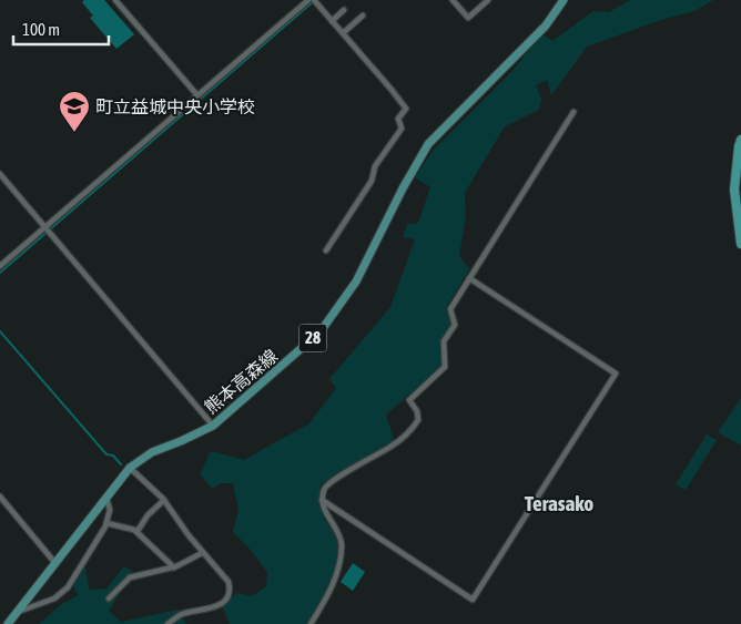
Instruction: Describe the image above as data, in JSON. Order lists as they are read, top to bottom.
{
  "streets": {
    "main road": ["28", "熊本高森線"]
  },
  "districts": ["Terasako"],
  "places": {
    "school or university": ["町立益城中央小学校"]
  },
  "scale_bar": "100 m"
}
